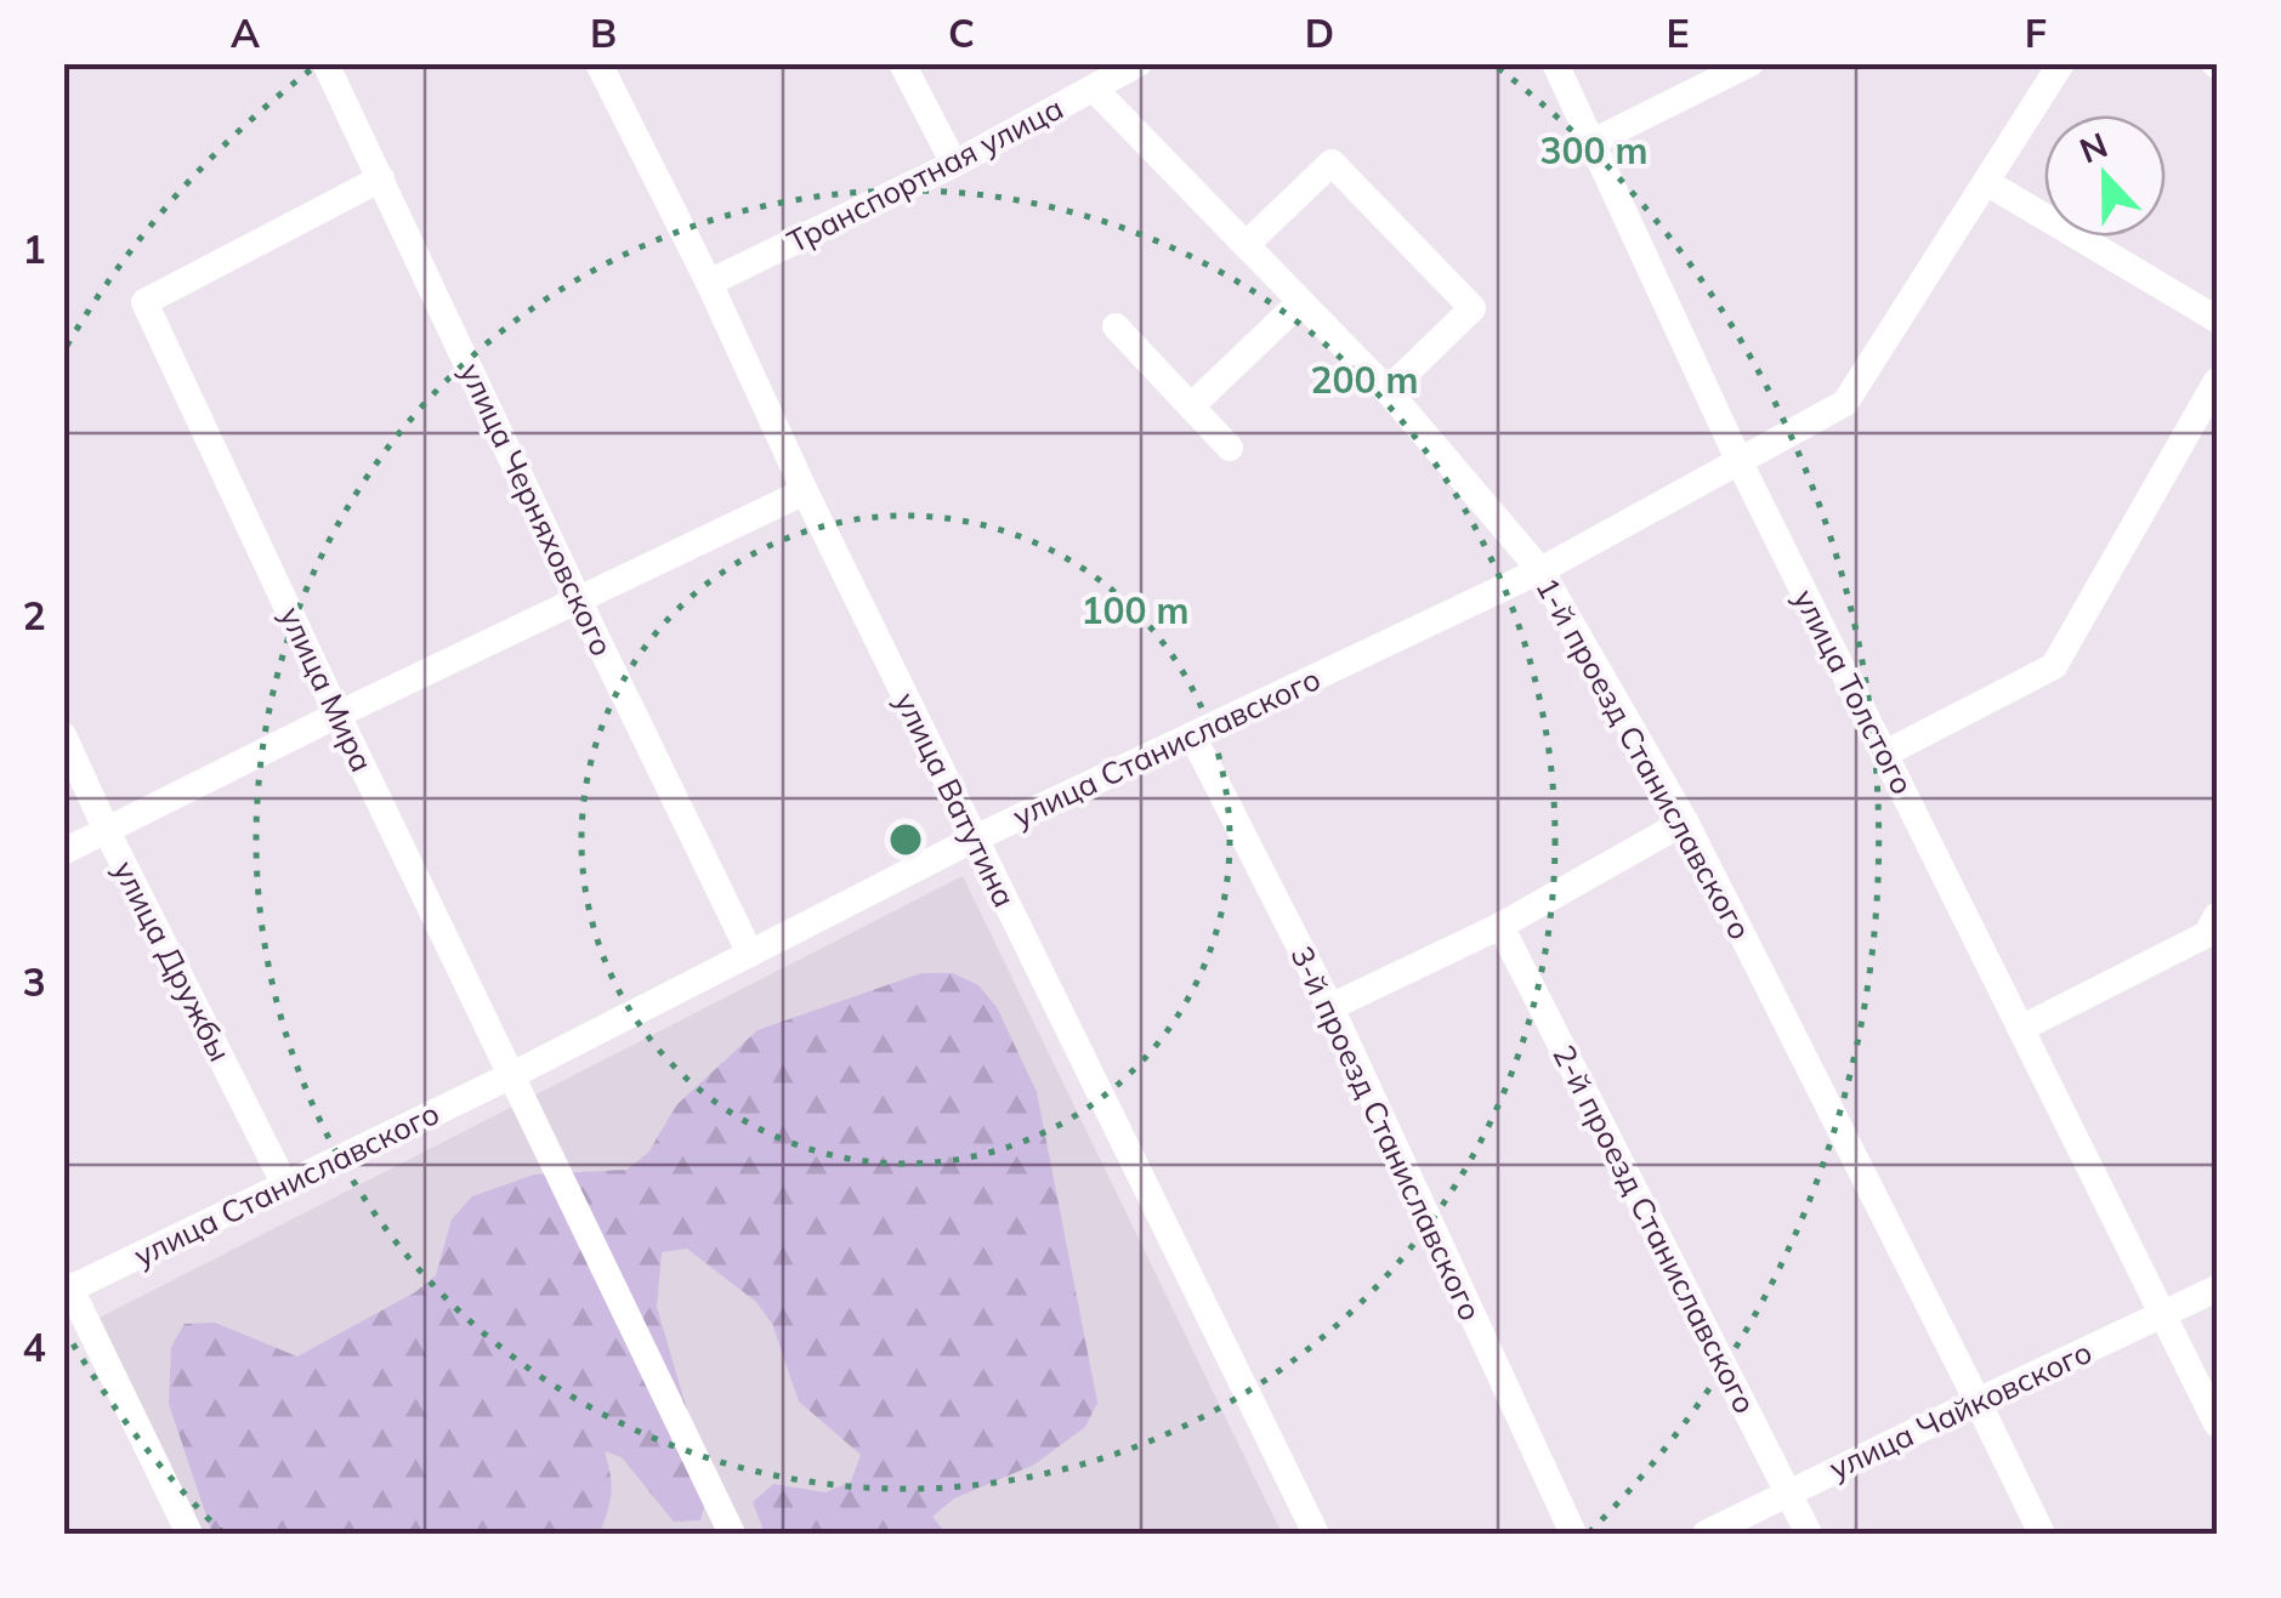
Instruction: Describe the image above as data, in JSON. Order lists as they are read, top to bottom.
{
  "streets": {
    "street": [
      "Транспортная улица",
      "улица Черняховского",
      "улица Мира",
      "улица Толстого",
      "улица Станиславского",
      "1-й проезд Станиславского",
      "улица Ватутина",
      "улица Дружбы",
      "3-й проезд Станиславского",
      "2-й проезд Станиславского",
      "улица Чайковского"
    ]
  },
  "crossings": [
    ["Транспортная улица", "1-й проезд Станиславского"],
    ["Транспортная улица", "улица Ватутина"],
    ["улица Черняховского", "улица Мира"],
    ["улица Черняховского", "улица Станиславского"],
    ["улица Мира", "улица Станиславского"],
    ["улица Толстого", "улица Станиславского"],
    ["улица Толстого", "улица Чайковского"],
    ["улица Станиславского", "1-й проезд Станиславского"],
    ["улица Станиславского", "улица Ватутина"],
    ["улица Станиславского", "улица Дружбы"],
    ["улица Станиславского", "3-й проезд Станиславского"],
    ["1-й проезд Станиславского", "улица Чайковского"],
    ["2-й проезд Станиславского", "улица Чайковского"]
  ],
  "north": "top",
  "grid": {
    "columns": [
      "A",
      "B",
      "C",
      "D",
      "E",
      "F"
    ],
    "rows": [
      "1",
      "2",
      "3",
      "4"
    ]
  },
  "rings": ["300 m", "200 m", "100 m"]
}
